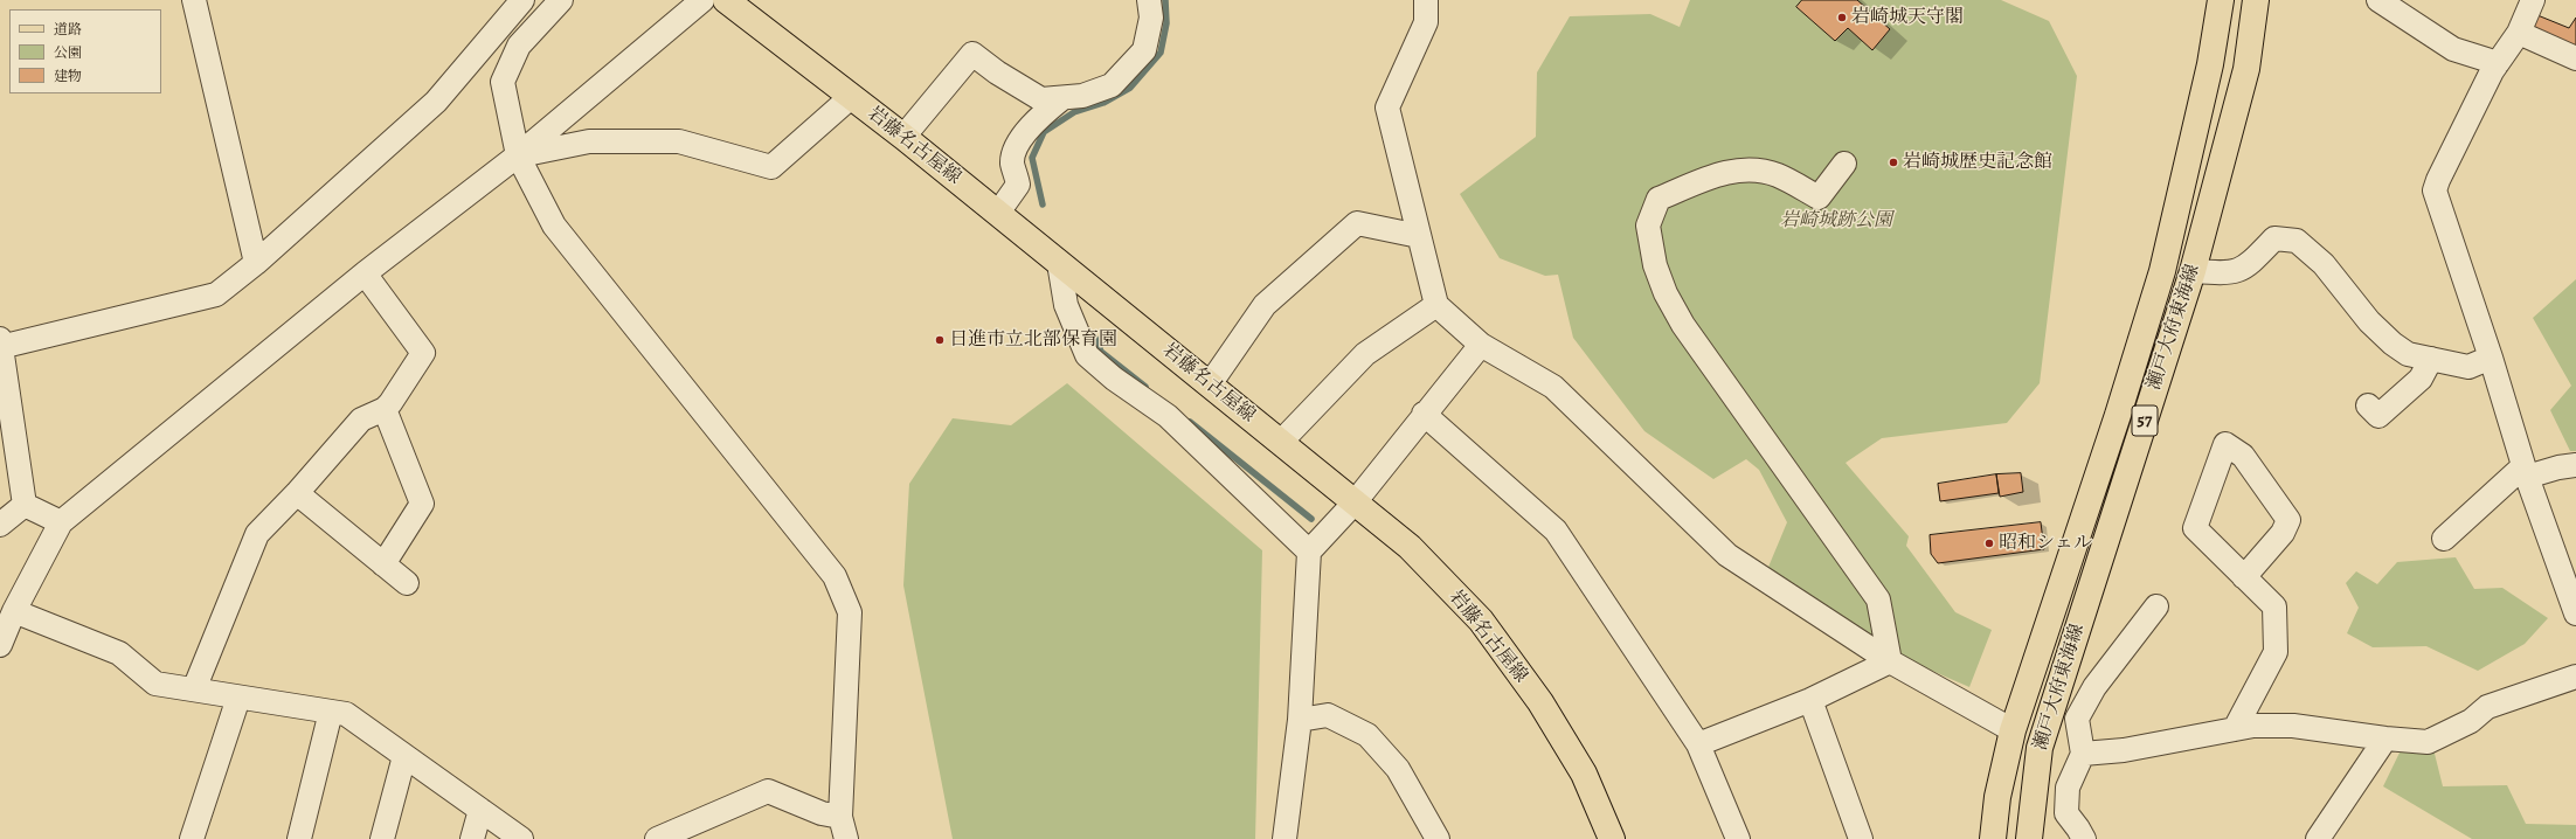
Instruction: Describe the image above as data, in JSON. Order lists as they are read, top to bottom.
{
  "streets": {
    "main road": ["岩藤名古屋線", "瀬戸大府東海線", "57"]
  },
  "parks": ["岩崎城跡公園"],
  "places": [
    "岩崎城天守閣",
    "岩崎城歴史記念館",
    "日進市立北部保育園",
    "昭和シェル"
  ],
  "legend": ["道路", "公園", "建物"]
}
